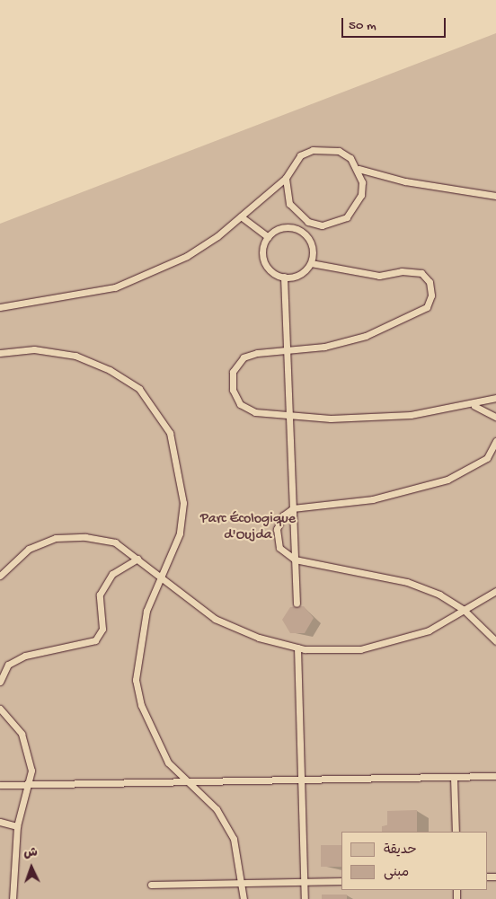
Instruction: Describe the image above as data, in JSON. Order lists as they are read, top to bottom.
{
  "parks": ["Parc Écologique d'Oujda"],
  "legend": ["حديقة", "مبنى"],
  "scale_bar": "50 m",
  "north": "top"
}
